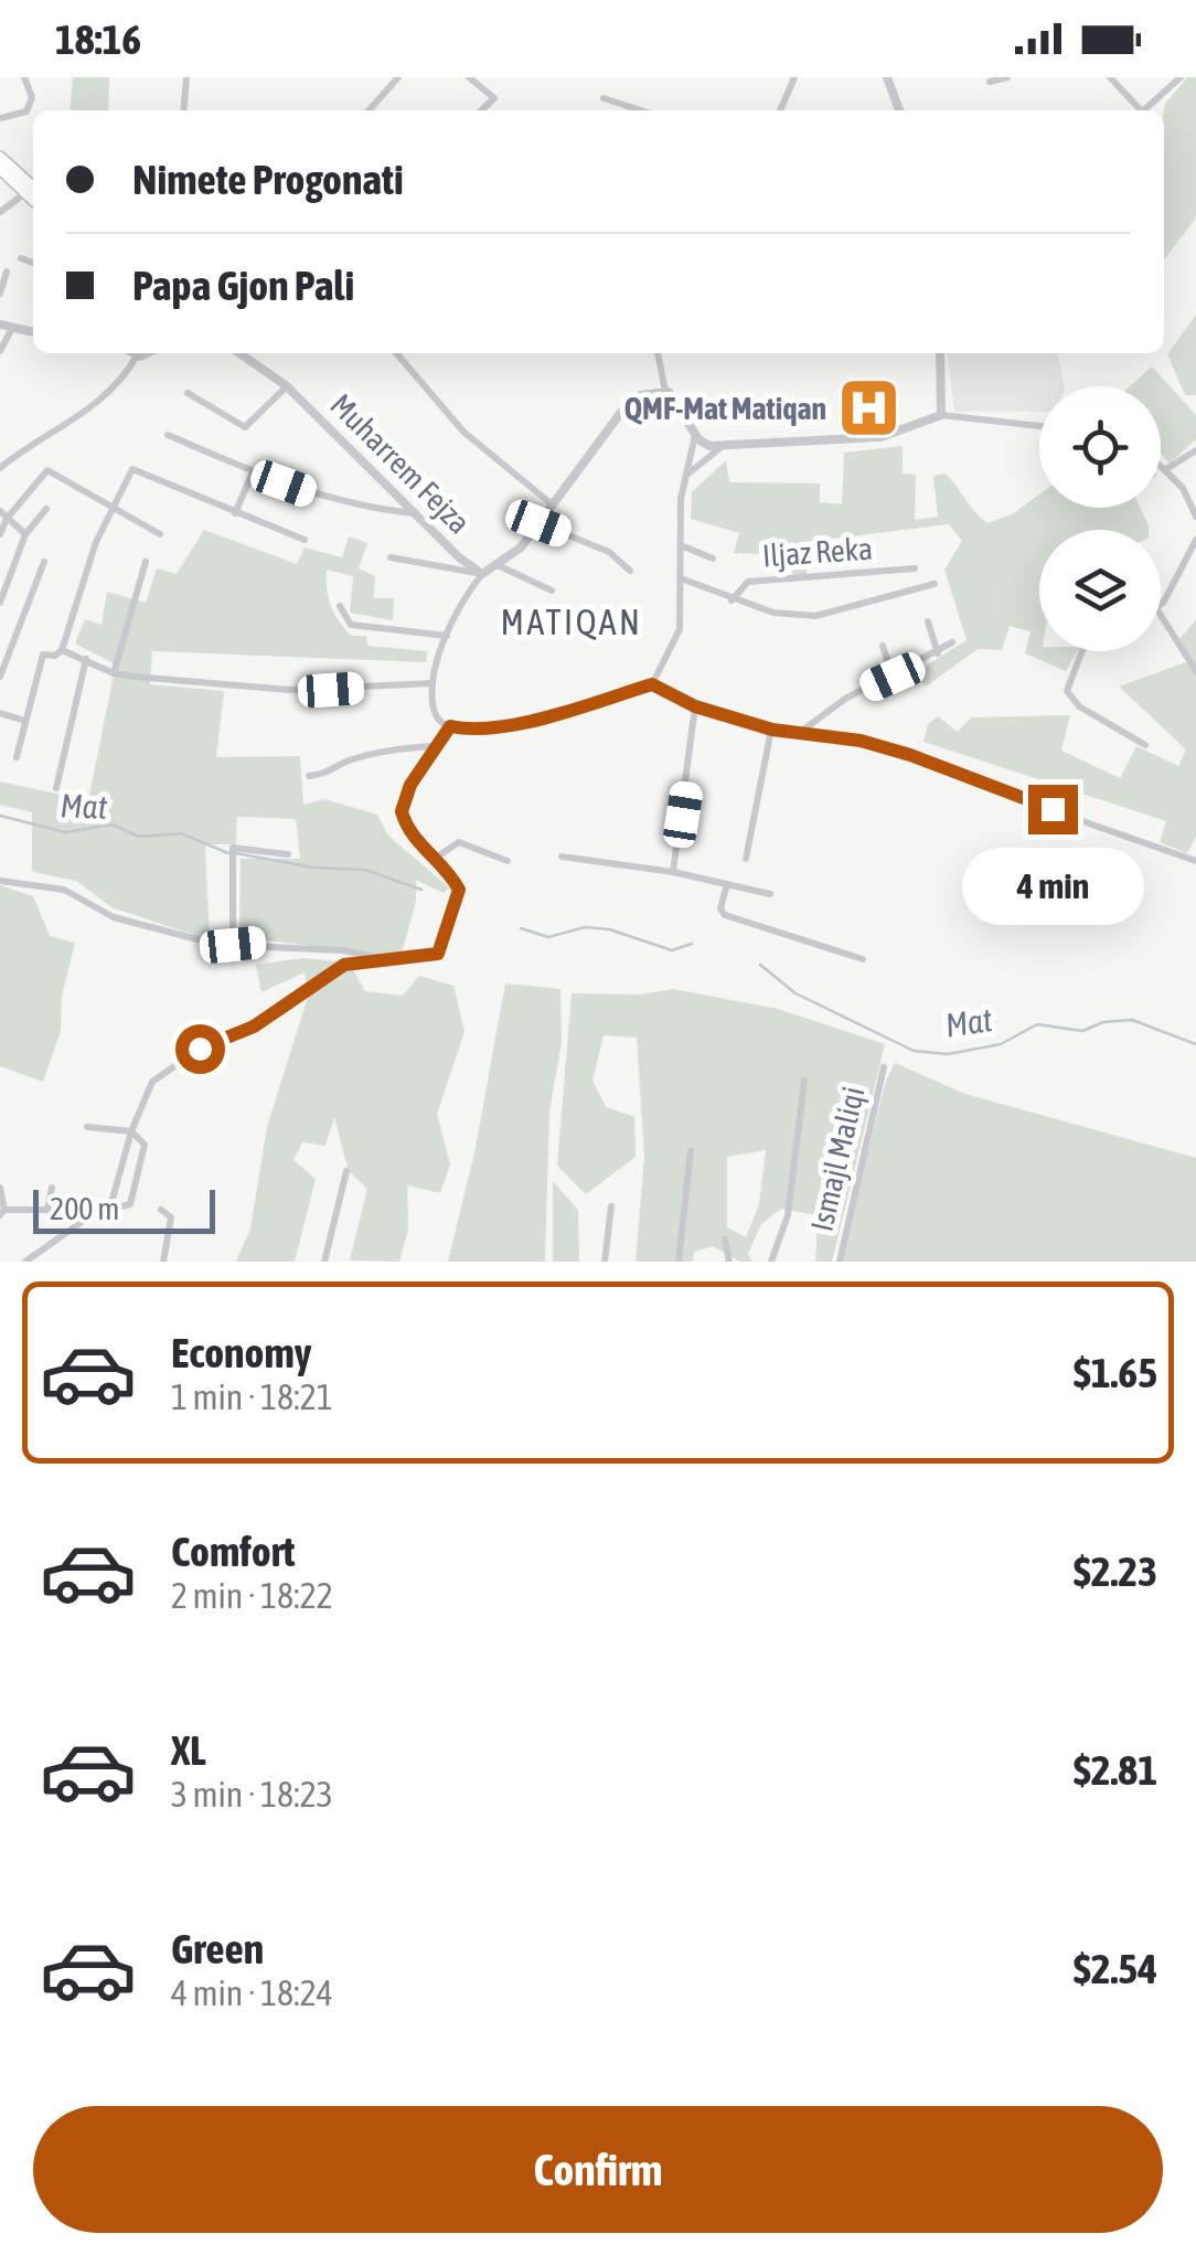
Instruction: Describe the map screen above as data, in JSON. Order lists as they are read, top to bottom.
{
  "streets": {
    "street": ["Muharrem Fejza", "Iljaz Reka", "Ismajl Maliqi"]
  },
  "districts": ["MATIQAN"],
  "water": ["Mat"],
  "places": {
    "hospital": ["QMF-Mat Matiqan"]
  },
  "scale_bar": "200 m",
  "page": {
    "status": "18:16",
    "banner": ["Nimete Progonati", "Papa Gjon Pali"],
    "bubble": "4 min",
    "scale": "200 m",
    "list": [
      {
        "name": "Economy",
        "note": "1 min · 18:21",
        "value": "$1.65"
      },
      {
        "name": "Comfort",
        "note": "2 min · 18:22",
        "value": "$2.23"
      },
      {
        "name": "XL",
        "note": "3 min · 18:23",
        "value": "$2.81"
      },
      {
        "name": "Green",
        "note": "4 min · 18:24",
        "value": "$2.54"
      }
    ],
    "buttons": "Confirm"
  }
}
